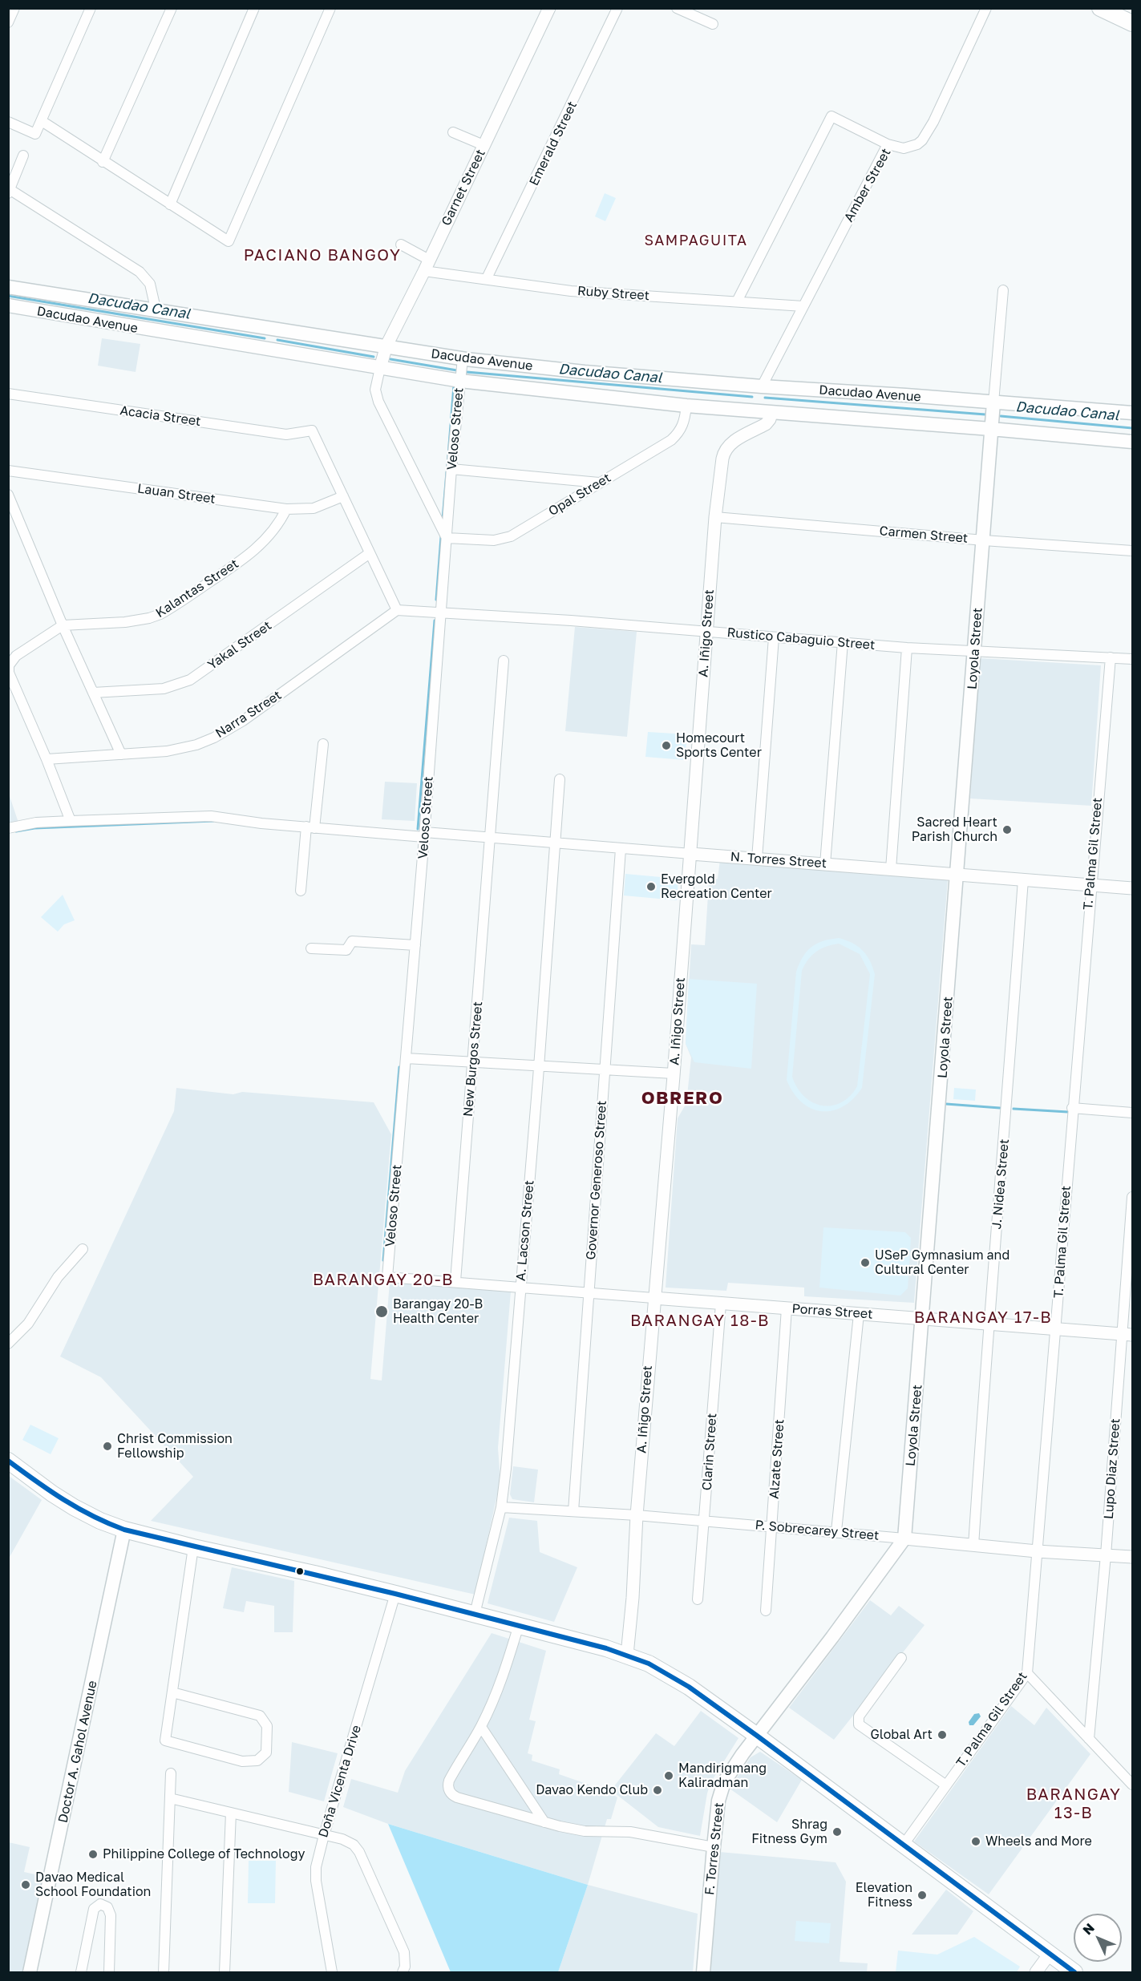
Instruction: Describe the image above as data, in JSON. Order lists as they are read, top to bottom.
{
  "streets": {
    "main road": [
      "Dacudao Avenue",
      "Loyola Street",
      "Doctor A. Gahol Avenue",
      "F. Torres Street"
    ],
    "street": [
      "Emerald Street",
      "Amber Street",
      "Garnet Street",
      "Ruby Street",
      "Acacia Street",
      "Veloso Street",
      "Lauan Street",
      "Opal Street",
      "Carmen Street",
      "Kalantas Street",
      "A. Iñigo Street",
      "Rustico Cabaguio Street",
      "Yakal Street",
      "Narra Street",
      "T. Palma Gil Street",
      "N. Torres Street",
      "New Burgos Street",
      "Governor Generoso Street",
      "J. Nidea Street",
      "A. Lacson Street",
      "Porras Street",
      "Clarin Street",
      "Alzate Street",
      "Lupo Diaz Street",
      "P. Sobrecarey Street",
      "Doña Vicenta Drive"
    ]
  },
  "crossings": [
    ["Emerald Street", "Ruby Street"],
    ["Amber Street", "Ruby Street"],
    ["Amber Street", "Dacudao Avenue"],
    ["Garnet Street", "Ruby Street"],
    ["Garnet Street", "Dacudao Avenue"],
    ["Dacudao Avenue", "Veloso Street"],
    ["Dacudao Avenue", "Opal Street"],
    ["Dacudao Avenue", "A. Iñigo Street"],
    ["Dacudao Avenue", "Loyola Street"],
    ["Acacia Street", "Lauan Street"],
    ["Veloso Street", "Opal Street"],
    ["Veloso Street", "Rustico Cabaguio Street"],
    ["Veloso Street", "N. Torres Street"],
    ["Veloso Street", "Porras Street"],
    ["Lauan Street", "Kalantas Street"],
    ["Carmen Street", "A. Iñigo Street"],
    ["Carmen Street", "Loyola Street"],
    ["A. Iñigo Street", "Rustico Cabaguio Street"],
    ["A. Iñigo Street", "N. Torres Street"],
    ["A. Iñigo Street", "Porras Street"],
    ["A. Iñigo Street", "P. Sobrecarey Street"],
    ["Rustico Cabaguio Street", "Loyola Street"],
    ["Rustico Cabaguio Street", "Narra Street"],
    ["Rustico Cabaguio Street", "T. Palma Gil Street"],
    ["Loyola Street", "N. Torres Street"],
    ["Loyola Street", "Porras Street"],
    ["Loyola Street", "P. Sobrecarey Street"],
    ["T. Palma Gil Street", "N. Torres Street"],
    ["T. Palma Gil Street", "Porras Street"],
    ["T. Palma Gil Street", "P. Sobrecarey Street"],
    ["N. Torres Street", "New Burgos Street"],
    ["N. Torres Street", "Governor Generoso Street"],
    ["N. Torres Street", "J. Nidea Street"],
    ["N. Torres Street", "A. Lacson Street"],
    ["New Burgos Street", "Porras Street"],
    ["Governor Generoso Street", "Porras Street"],
    ["Governor Generoso Street", "P. Sobrecarey Street"],
    ["J. Nidea Street", "Porras Street"],
    ["J. Nidea Street", "P. Sobrecarey Street"],
    ["A. Lacson Street", "Porras Street"],
    ["A. Lacson Street", "P. Sobrecarey Street"],
    ["Porras Street", "Clarin Street"],
    ["Porras Street", "Alzate Street"],
    ["Porras Street", "Lupo Diaz Street"],
    ["Clarin Street", "P. Sobrecarey Street"],
    ["Alzate Street", "P. Sobrecarey Street"],
    ["Lupo Diaz Street", "P. Sobrecarey Street"]
  ],
  "districts": [
    "SAMPAGUITA",
    "PACIANO BANGOY",
    "OBRERO",
    "BARANGAY 20-B",
    "BARANGAY 17-B",
    "BARANGAY 18-B",
    "BARANGAY 13-B"
  ],
  "water": ["Dacudao Canal"],
  "places": [
    "Homecourt Sports Center",
    "Sacred Heart Parish Church",
    "Evergold Recreation Center",
    "USeP Gymnasium and Cultural Center",
    "Barangay 20-B Health Center",
    "Christ Commission Fellowship",
    "Global Art",
    "Mandirigmang Kaliradman",
    "Davao Kendo Club",
    "Shrag Fitness Gym",
    "Wheels and More",
    "Philippine College of Technology",
    "Davao Medical School Foundation",
    "Elevation Fitness"
  ],
  "north": "top left"
}
